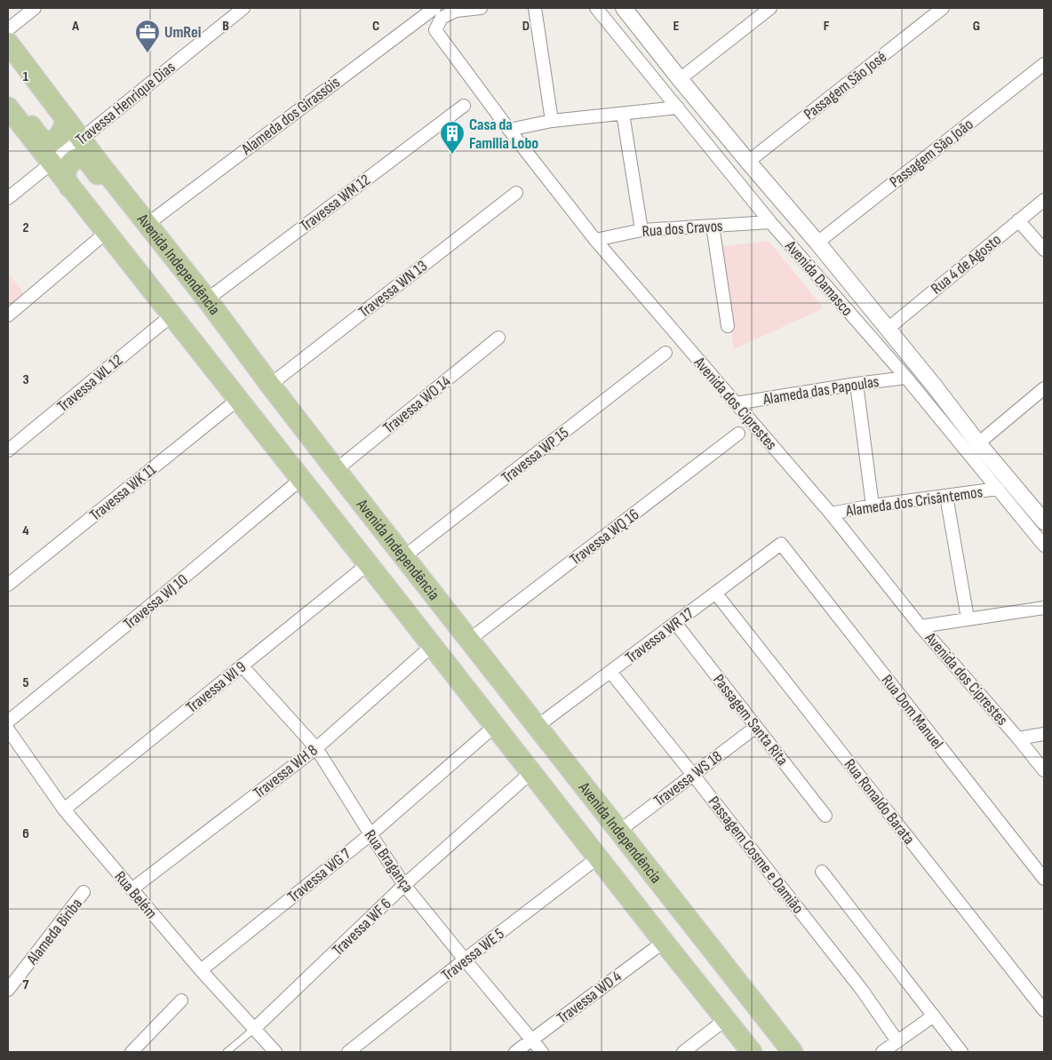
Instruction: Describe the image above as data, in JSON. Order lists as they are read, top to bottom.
{
  "streets": {
    "main road": ["Avenida Independência"],
    "street": [
      "Passagem São José",
      "Travessa Henrique Dias",
      "Alameda dos Girassóis",
      "Passagem São João",
      "Travessa WM 12",
      "Rua dos Cravos",
      "Rua 4 de Agosto",
      "Avenida Damasco",
      "Travessa WN 13",
      "Travessa WL 12",
      "Alameda das Papoulas",
      "Avenida dos Ciprestes",
      "Travessa WO 14",
      "Travessa WP 15",
      "Travessa WK 11",
      "Alameda dos Crisântemos",
      "Travessa WQ 16",
      "Travessa WJ 10",
      "Travessa WR 17",
      "Travessa WI 9",
      "Rua Dom Manuel",
      "Passagem Santa Rita",
      "Travessa WH 8",
      "Travessa WS 18",
      "Rua Ronaldo Barata",
      "Passagem Cosme e Damião",
      "Rua Bragança",
      "Travessa WG 7",
      "Rua Belém",
      "Travessa WF 6",
      "Alameda Biriba",
      "Travessa WE 5",
      "Travessa WD 4"
    ]
  },
  "crossings": [
    ["Passagem São José", "Avenida Damasco"],
    ["Travessa Henrique Dias", "Avenida Independência"],
    ["Alameda dos Girassóis", "Avenida Independência"],
    ["Passagem São João", "Avenida Damasco"],
    ["Travessa WM 12", "Avenida Independência"],
    ["Rua dos Cravos", "Avenida Damasco"],
    ["Rua dos Cravos", "Avenida dos Ciprestes"],
    ["Avenida Independência", "Travessa WN 13"],
    ["Avenida Independência", "Travessa WL 12"],
    ["Avenida Independência", "Travessa WO 14"],
    ["Avenida Independência", "Travessa WP 15"],
    ["Avenida Independência", "Travessa WK 11"],
    ["Avenida Independência", "Travessa WQ 16"],
    ["Avenida Independência", "Travessa WJ 10"],
    ["Avenida Independência", "Travessa WR 17"],
    ["Avenida Independência", "Travessa WI 9"],
    ["Avenida Independência", "Travessa WH 8"],
    ["Avenida Independência", "Travessa WS 18"],
    ["Avenida Independência", "Travessa WG 7"],
    ["Avenida Independência", "Travessa WF 6"],
    ["Avenida Independência", "Travessa WE 5"],
    ["Avenida Independência", "Travessa WD 4"],
    ["Rua 4 de Agosto", "Avenida Damasco"],
    ["Avenida Damasco", "Alameda das Papoulas"],
    ["Avenida Damasco", "Alameda dos Crisântemos"],
    ["Alameda das Papoulas", "Avenida dos Ciprestes"],
    ["Avenida dos Ciprestes", "Alameda dos Crisântemos"],
    ["Travessa WR 17", "Rua Dom Manuel"],
    ["Travessa WR 17", "Passagem Santa Rita"],
    ["Travessa WR 17", "Rua Ronaldo Barata"],
    ["Travessa WR 17", "Passagem Cosme e Damião"],
    ["Travessa WI 9", "Rua Bragança"],
    ["Travessa WI 9", "Rua Belém"],
    ["Passagem Santa Rita", "Travessa WS 18"],
    ["Travessa WH 8", "Rua Bragança"],
    ["Travessa WH 8", "Rua Belém"],
    ["Travessa WS 18", "Passagem Cosme e Damião"],
    ["Rua Bragança", "Travessa WG 7"],
    ["Rua Bragança", "Travessa WF 6"],
    ["Rua Bragança", "Travessa WE 5"],
    ["Rua Bragança", "Travessa WD 4"],
    ["Travessa WG 7", "Rua Belém"],
    ["Rua Belém", "Travessa WF 6"]
  ],
  "places": {
    "office": ["UmRei"],
    "building": ["Casa da Familia Lobo"]
  },
  "grid": {
    "columns": [
      "A",
      "B",
      "C",
      "D",
      "E",
      "F",
      "G"
    ],
    "rows": [
      "1",
      "2",
      "3",
      "4",
      "5",
      "6",
      "7"
    ]
  }
}
